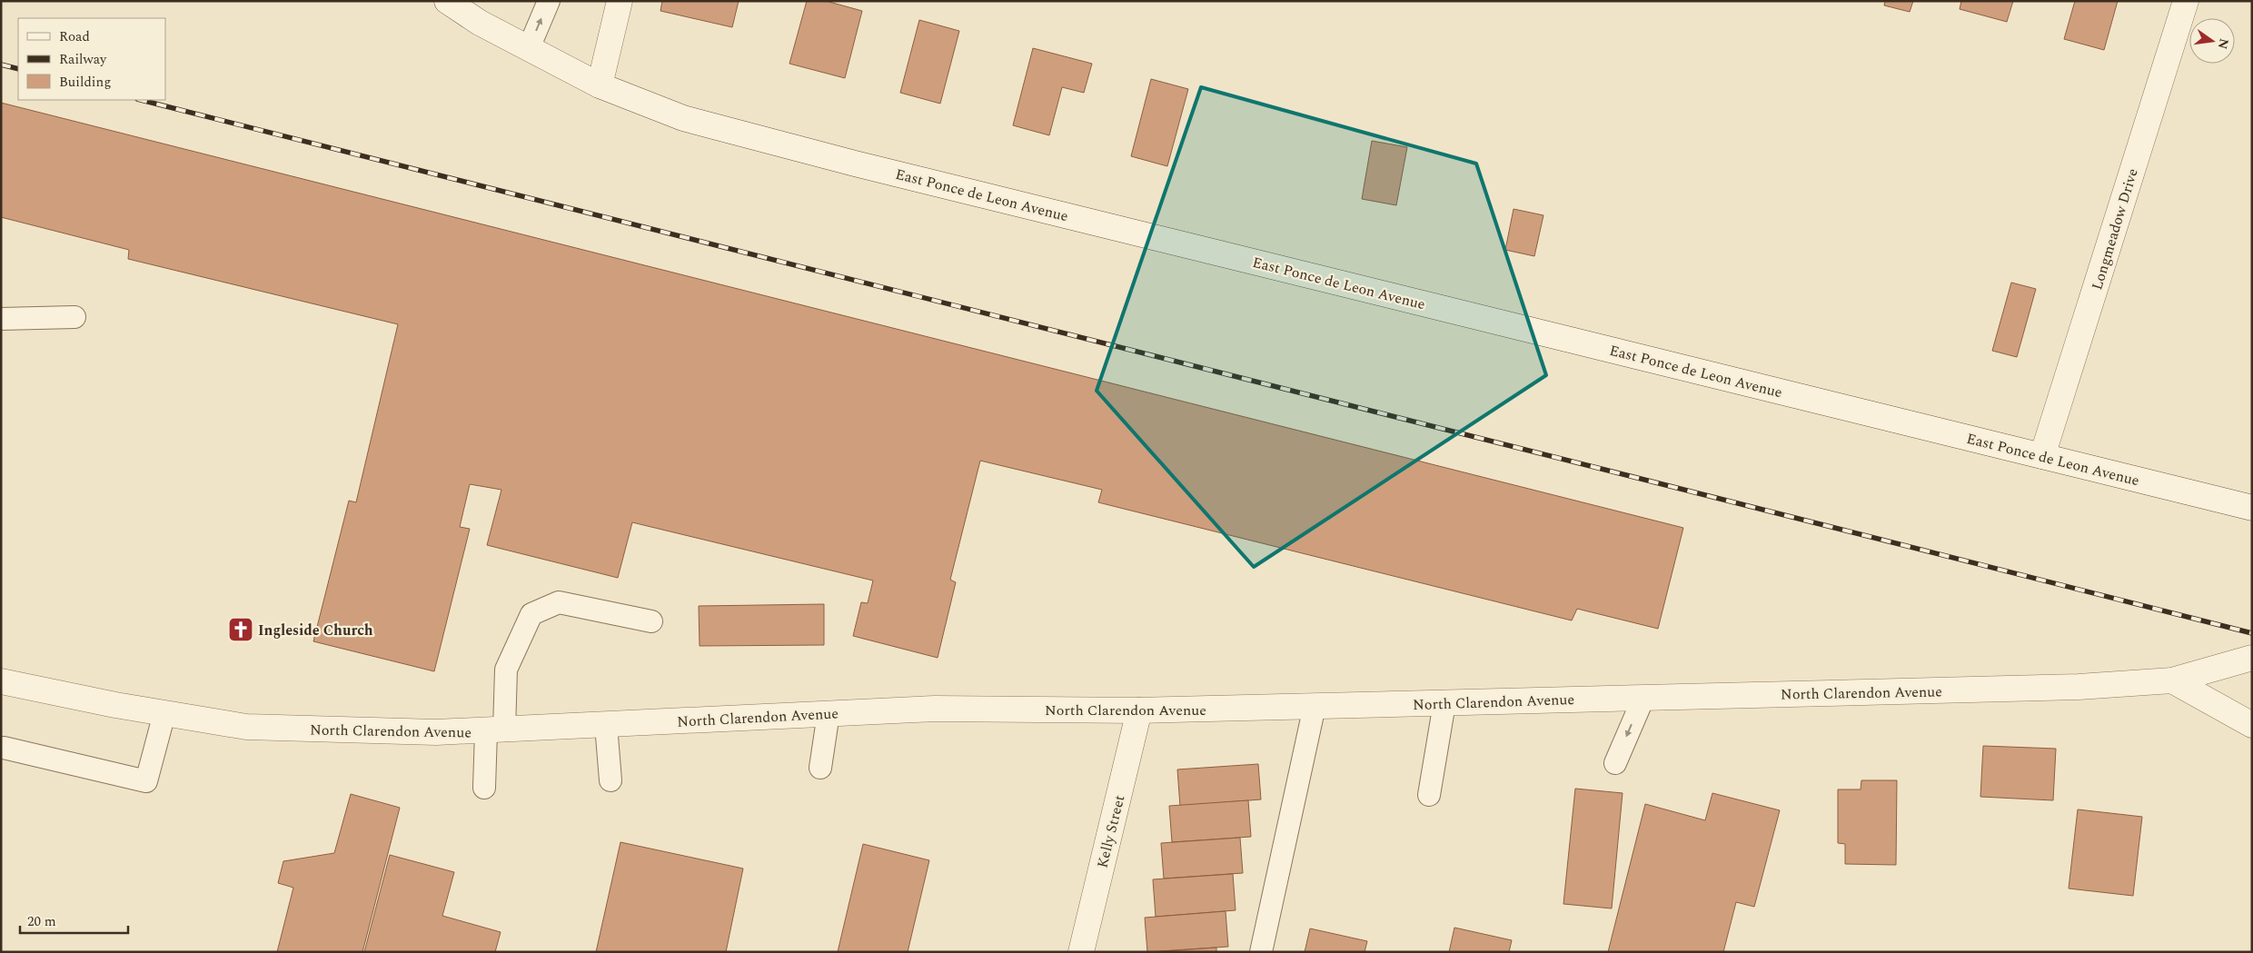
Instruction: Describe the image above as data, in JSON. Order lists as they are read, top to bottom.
{
  "streets": {
    "street": [
      "East Ponce de Leon Avenue",
      "Longmeadow Drive",
      "North Clarendon Avenue",
      "Kelly Street"
    ]
  },
  "crossings": [
    ["East Ponce de Leon Avenue", "Longmeadow Drive"],
    ["North Clarendon Avenue", "Kelly Street"]
  ],
  "places": {
    "church": ["Ingleside Church"]
  },
  "legend": ["Road", "Railway", "Building"],
  "scale_bar": "20 m",
  "north": "right"
}
